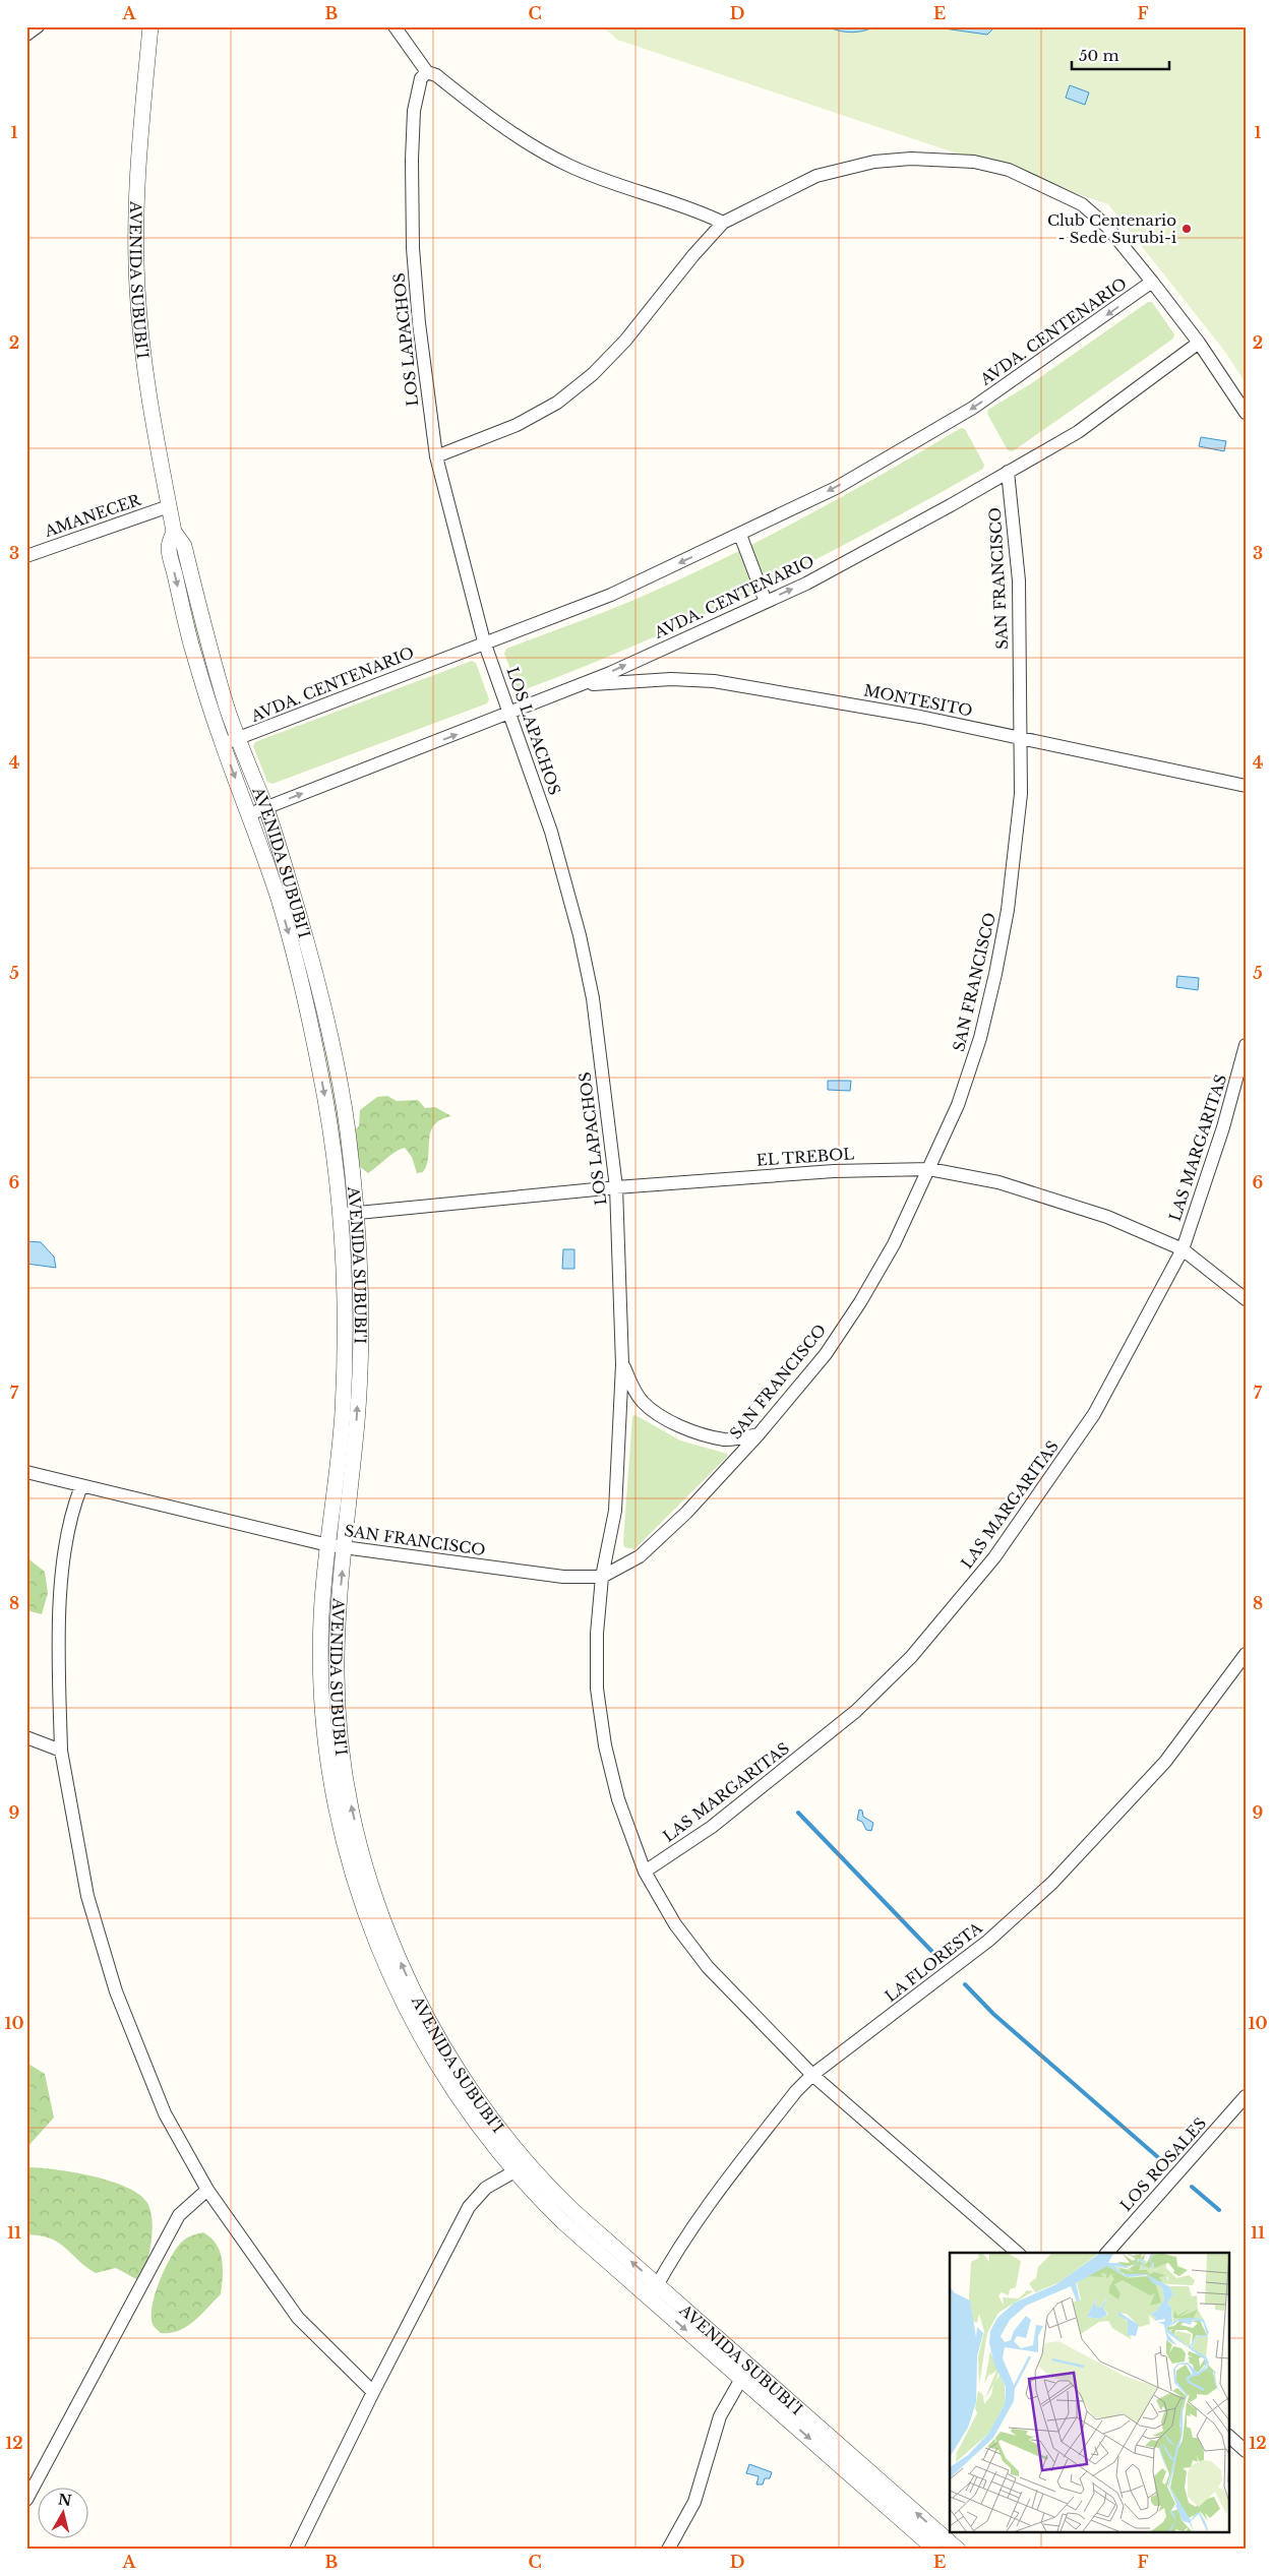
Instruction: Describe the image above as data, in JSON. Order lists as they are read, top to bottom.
{
  "streets": {
    "street": [
      "AVENIDA SUBUBI'I",
      "AVDA. CENTENARIO",
      "LOS LAPACHOS",
      "AMANECER",
      "SAN FRANCISCO",
      "MONTESITO",
      "LAS MARGARITAS",
      "EL TREBOL",
      "LA FLORESTA",
      "LOS ROSALES"
    ]
  },
  "crossings": [
    ["AVENIDA SUBUBI'I", "AVDA. CENTENARIO"],
    ["AVENIDA SUBUBI'I", "AMANECER"],
    ["AVENIDA SUBUBI'I", "SAN FRANCISCO"],
    ["AVENIDA SUBUBI'I", "EL TREBOL"],
    ["AVENIDA SUBUBI'I", "LA FLORESTA"],
    ["AVDA. CENTENARIO", "LOS LAPACHOS"],
    ["AVDA. CENTENARIO", "SAN FRANCISCO"],
    ["AVDA. CENTENARIO", "MONTESITO"],
    ["LOS LAPACHOS", "SAN FRANCISCO"],
    ["LOS LAPACHOS", "LAS MARGARITAS"],
    ["LOS LAPACHOS", "EL TREBOL"],
    ["LOS LAPACHOS", "LA FLORESTA"],
    ["SAN FRANCISCO", "MONTESITO"],
    ["SAN FRANCISCO", "EL TREBOL"],
    ["LAS MARGARITAS", "EL TREBOL"]
  ],
  "places": ["Club Centenario - Sede Surubi-i"],
  "scale_bar": "50 m",
  "north": "top",
  "grid": {
    "columns": [
      "A",
      "B",
      "C",
      "D",
      "E",
      "F"
    ],
    "rows": [
      "1",
      "2",
      "3",
      "4",
      "5",
      "6",
      "7",
      "8",
      "9",
      "10",
      "11",
      "12"
    ]
  }
}
